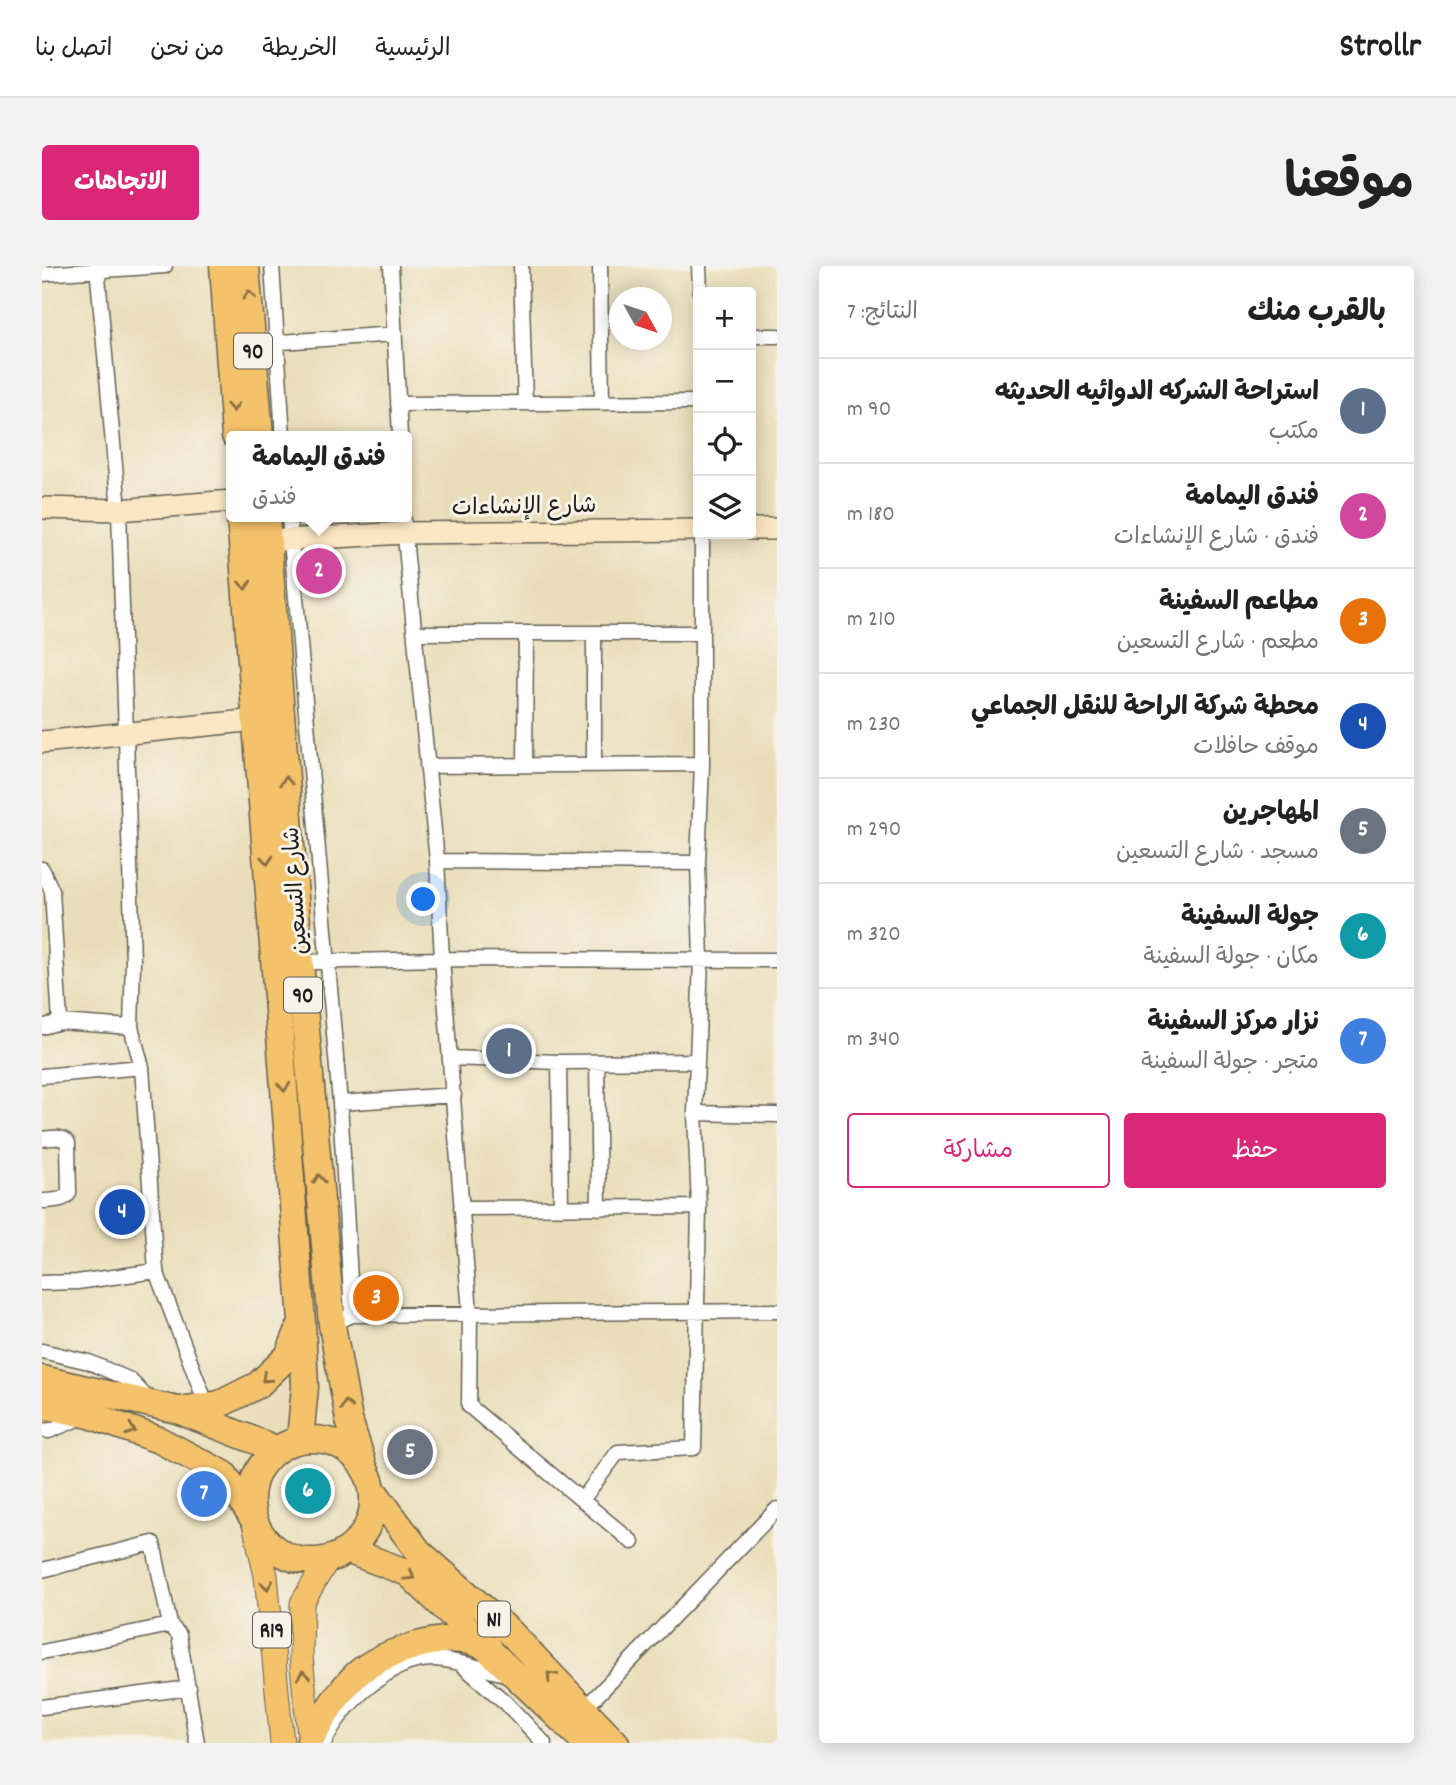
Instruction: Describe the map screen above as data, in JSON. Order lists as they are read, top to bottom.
{
  "streets": {
    "highway": ["90", "شارع التسعين", "N1"],
    "main road": ["R19"],
    "street": ["شارع الإنشاءات"]
  },
  "crossings": [
    ["شارع الإنشاءات", "شارع التسعين"],
    ["شارع التسعين", "N1"],
    ["شارع التسعين", "R19"],
    ["N1", "R19"]
  ],
  "north": "bottom right",
  "page": {
    "header": "Strollr",
    "nav": [
      "الرئيسية",
      "الخريطة",
      "من نحن",
      "اتصل بنا"
    ],
    "title": "موقعنا",
    "buttons": [
      "الاتجاهات",
      ["حفظ", "مشاركة"]
    ],
    "heading": ["بالقرب منك", "النتائج: 7"],
    "map_buttons": ["+", "−"],
    "list": [
      {
        "mark": "1",
        "name": "استراحة الشركه الدوائيه الحديثه",
        "note": "مكتب",
        "value": "90 m"
      },
      {
        "mark": "2",
        "name": "فندق اليمامة",
        "note": "فندق · شارع الإنشاءات",
        "value": "180 m"
      },
      {
        "mark": "3",
        "name": "مطاعم السفينة",
        "note": "مطعم · شارع التسعين",
        "value": "210 m"
      },
      {
        "mark": "4",
        "name": "محطة شركة الراحة للنقل الجماعي",
        "note": "موقف حافلات",
        "value": "230 m"
      },
      {
        "mark": "5",
        "name": "المهاجرين",
        "note": "مسجد · شارع التسعين",
        "value": "290 m"
      },
      {
        "mark": "6",
        "name": "جولة السفينة",
        "note": "مكان · جولة السفينة",
        "value": "320 m"
      },
      {
        "mark": "7",
        "name": "نزار مركز السفينة",
        "note": "متجر · جولة السفينة",
        "value": "340 m"
      }
    ],
    "popup": ["فندق اليمامة", "فندق"],
    "pins": [
      "2",
      "1",
      "4",
      "3",
      "5",
      "6",
      "7"
    ]
  }
}
